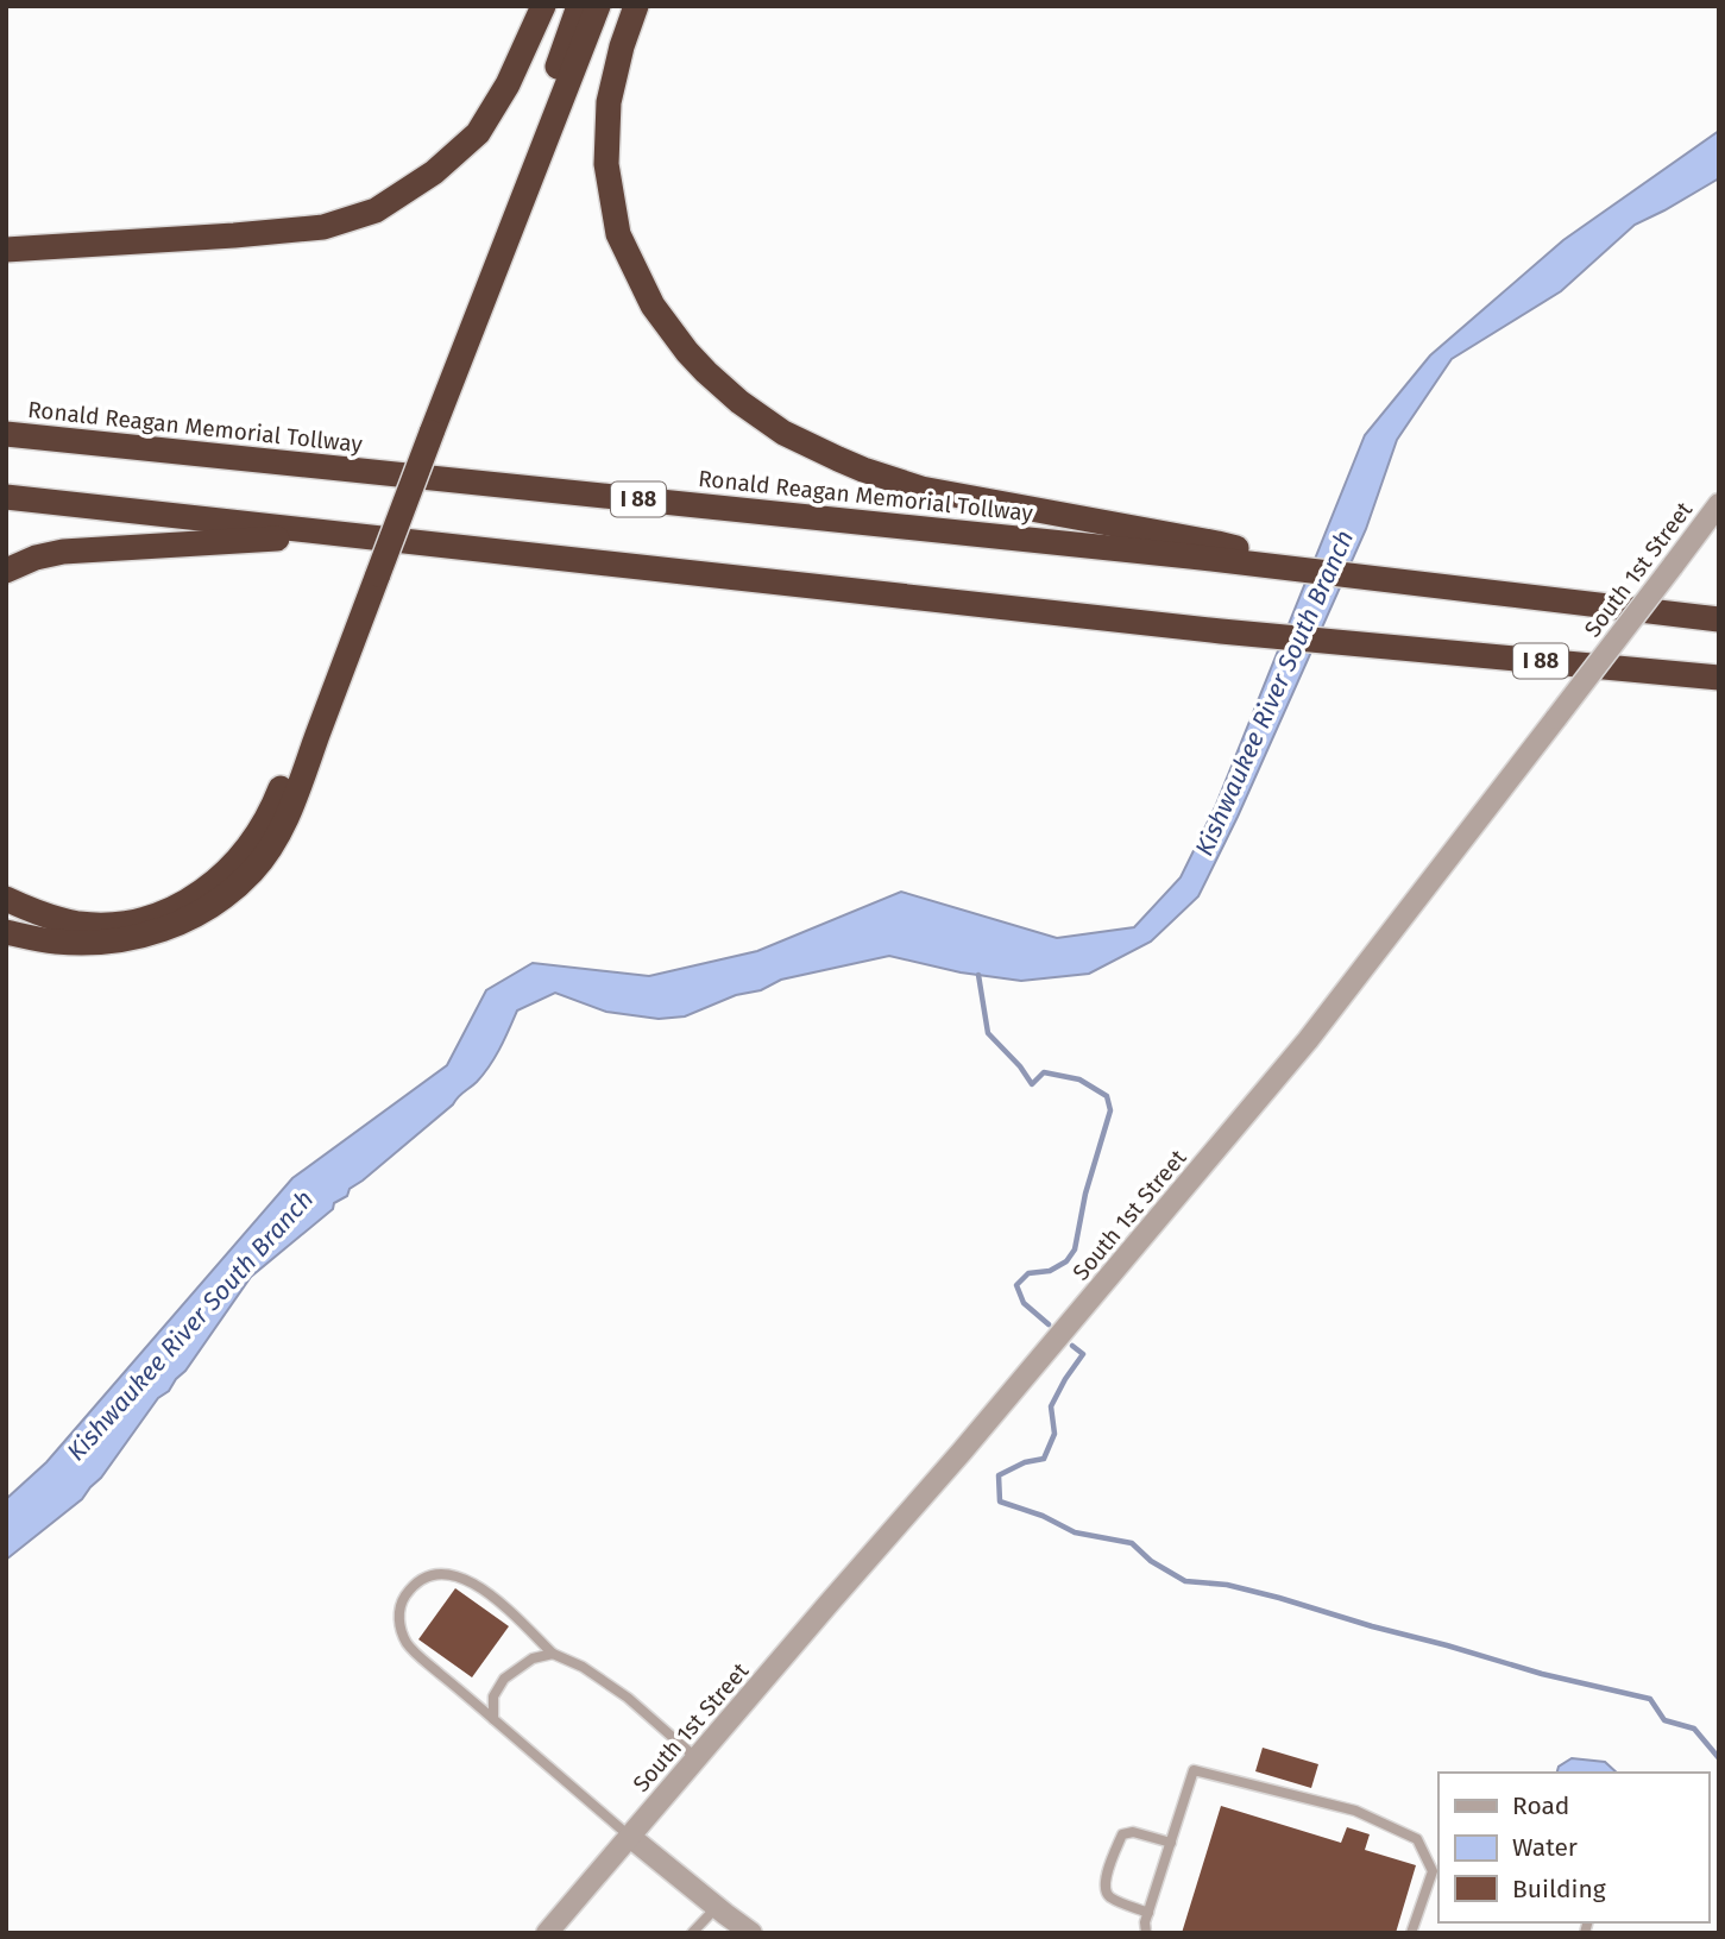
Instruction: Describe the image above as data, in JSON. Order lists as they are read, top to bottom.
{
  "streets": {
    "highway": ["Ronald Reagan Memorial Tollway", "I 88"],
    "street": ["South 1st Street"]
  },
  "water": ["Kishwaukee River South Branch"],
  "legend": ["Road", "Water", "Building"]
}
